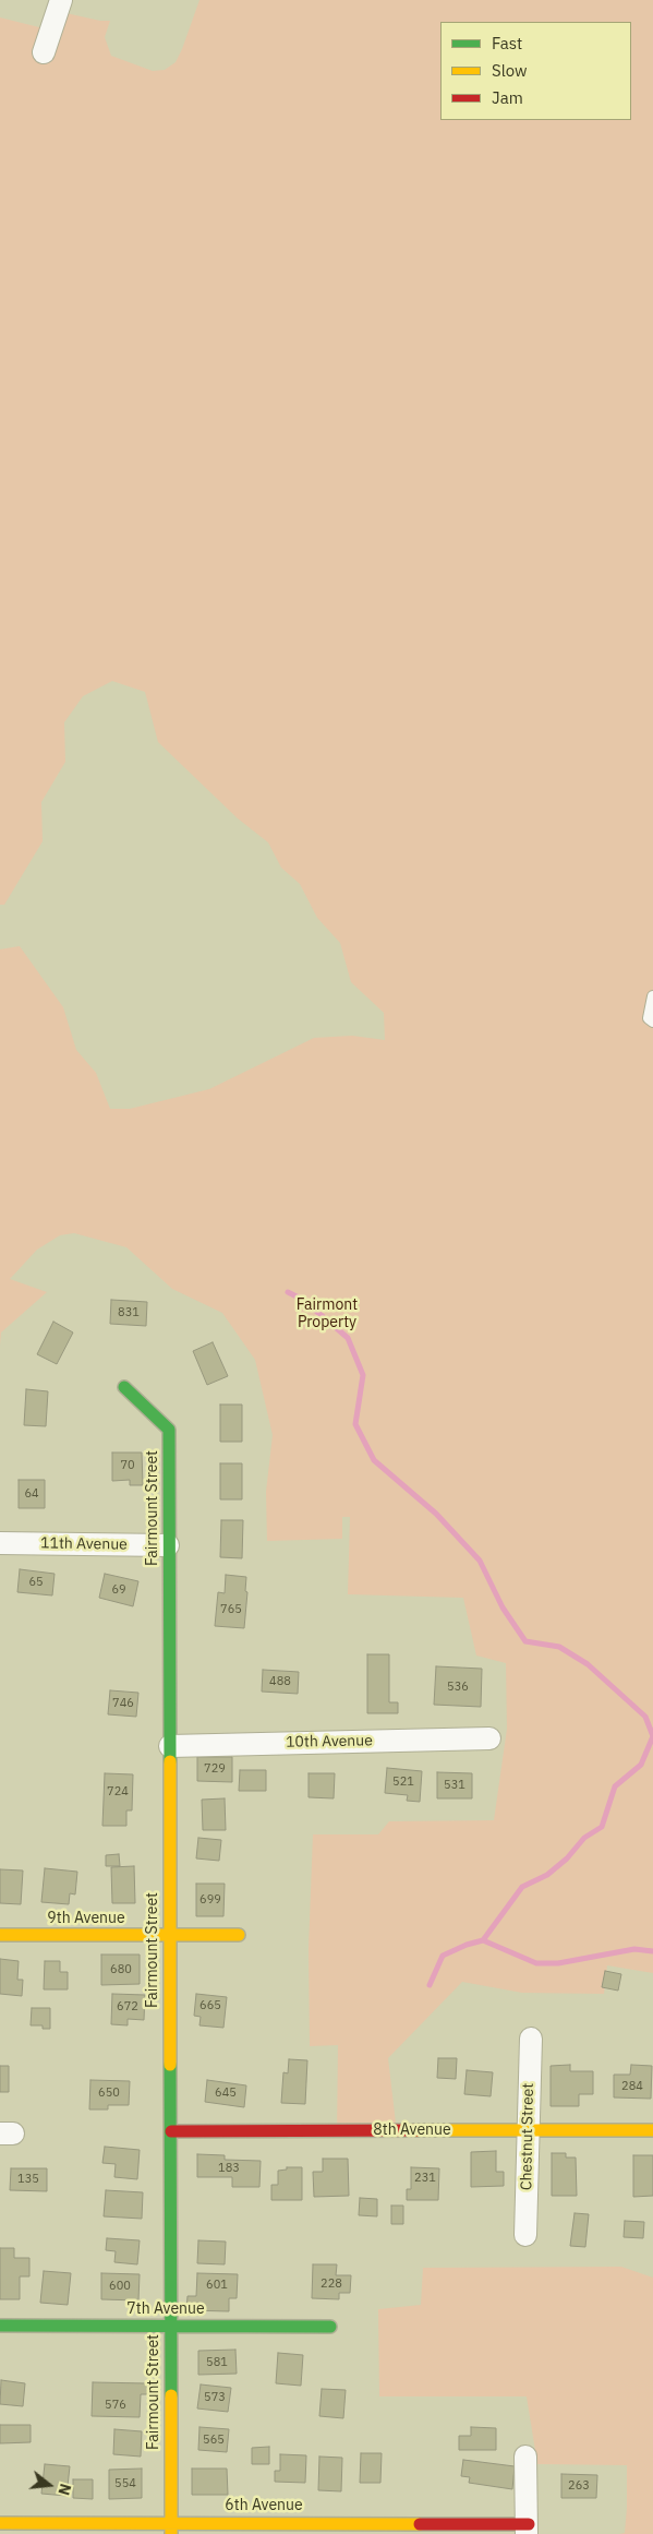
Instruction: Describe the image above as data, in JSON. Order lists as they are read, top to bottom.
{
  "streets": {
    "street": [
      "Fairmount Street",
      "11th Avenue",
      "10th Avenue",
      "9th Avenue",
      "8th Avenue",
      "Chestnut Street",
      "7th Avenue",
      "6th Avenue"
    ]
  },
  "crossings": [
    ["Fairmount Street", "11th Avenue"],
    ["Fairmount Street", "10th Avenue"],
    ["Fairmount Street", "9th Avenue"],
    ["Fairmount Street", "8th Avenue"],
    ["Fairmount Street", "7th Avenue"],
    ["Fairmount Street", "6th Avenue"],
    ["8th Avenue", "Chestnut Street"]
  ],
  "parks": ["Fairmont Property"],
  "house_numbers": [
    "831",
    "70",
    "64",
    "65",
    "69",
    "765",
    "488",
    "536",
    "746",
    "729",
    "521",
    "531",
    "724",
    "699",
    "680",
    "665",
    "672",
    "284",
    "650",
    "645",
    "183",
    "231",
    "135",
    "228",
    "601",
    "600",
    "581",
    "573",
    "576",
    "565",
    "554",
    "263"
  ],
  "legend": ["Fast", "Slow", "Jam"],
  "north": "right"
}
